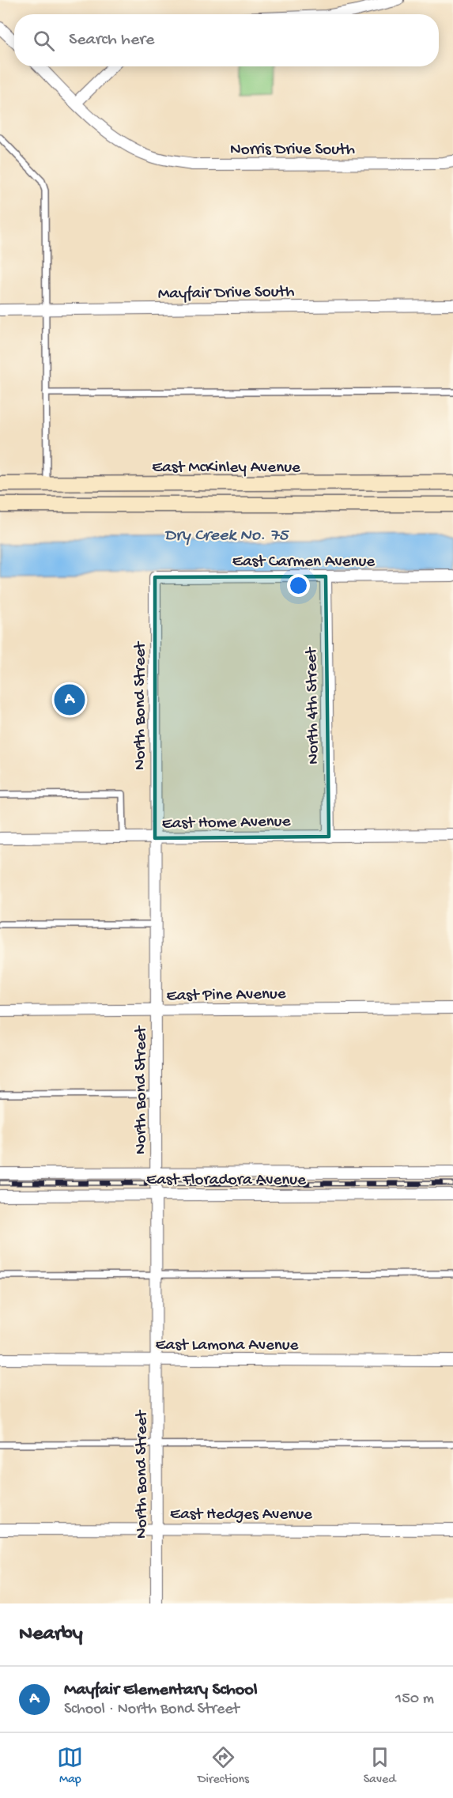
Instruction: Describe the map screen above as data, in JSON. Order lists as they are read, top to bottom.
{
  "streets": {
    "main road": ["East McKinley Avenue"],
    "street": [
      "Norris Drive South",
      "Mayfair Drive South",
      "East Carmen Avenue",
      "North Bond Street",
      "North 4th Street",
      "East Home Avenue",
      "East Pine Avenue",
      "East Floradora Avenue",
      "East Lamona Avenue",
      "East Hedges Avenue"
    ]
  },
  "crossings": [
    ["East Carmen Avenue", "North Bond Street"],
    ["East Carmen Avenue", "North 4th Street"],
    ["North Bond Street", "East Home Avenue"],
    ["North Bond Street", "East Pine Avenue"],
    ["North Bond Street", "East Floradora Avenue"],
    ["North Bond Street", "East Lamona Avenue"],
    ["North Bond Street", "East Hedges Avenue"],
    ["North 4th Street", "East Home Avenue"]
  ],
  "water": ["Dry Creek No. 75"],
  "page": {
    "search": "Search here",
    "pins": "A",
    "heading": "Nearby",
    "list": [
      {
        "mark": "A",
        "name": "Mayfair Elementary School",
        "note": "School · North Bond Street",
        "value": "150 m"
      }
    ],
    "nav": ["Map", "Directions", "Saved"]
  }
}
